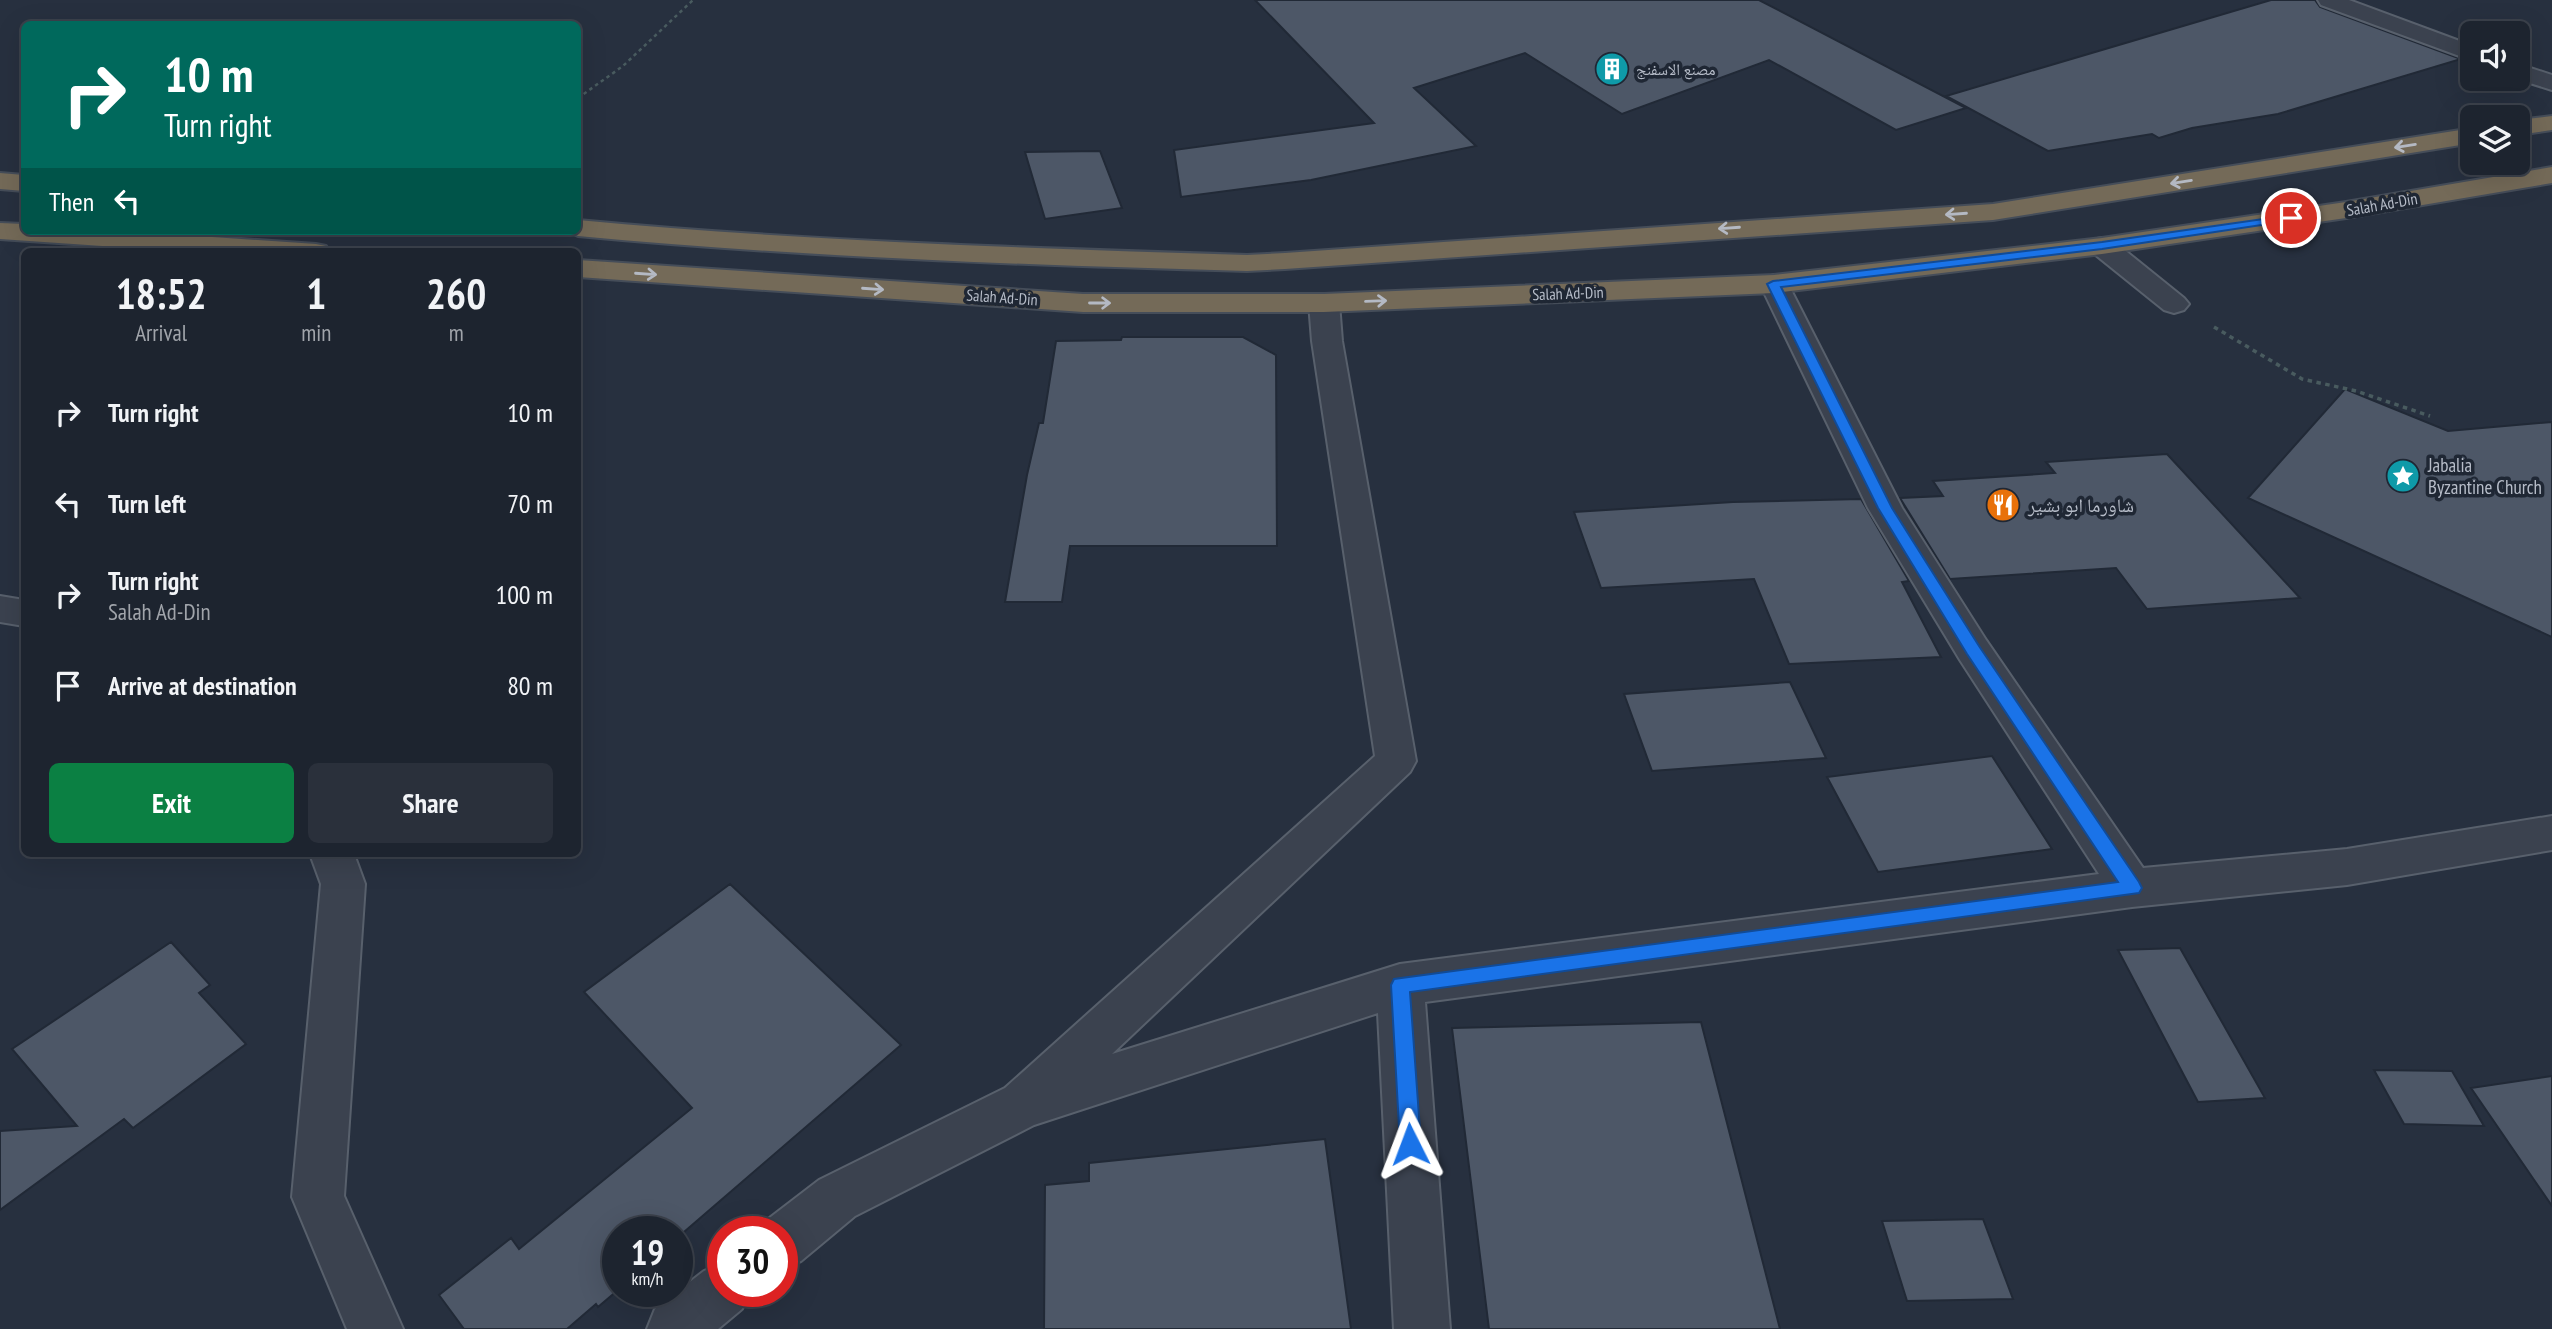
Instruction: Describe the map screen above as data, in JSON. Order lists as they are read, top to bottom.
{
  "streets": {
    "highway": ["Salah Ad-Din"]
  },
  "places": {
    "building": ["مصنع الاسفنج"],
    "place": ["Jabalia Byzantine Church"],
    "restaurant": ["شاورما ابو بشير"]
  },
  "page": {
    "turn": ["10 m", "Turn right"],
    "then": "Then",
    "eta": [
      "18:52",
      "Arrival",
      "1",
      "min",
      "260",
      "m"
    ],
    "list": [
      {
        "name": "Turn right",
        "value": "10 m"
      },
      {
        "name": "Turn left",
        "value": "70 m"
      },
      {
        "name": "Turn right",
        "note": "Salah Ad-Din",
        "value": "100 m"
      },
      {
        "name": "Arrive at destination",
        "value": "80 m"
      }
    ],
    "buttons": ["Exit", "Share"],
    "speed": "19 km/h",
    "limit": "30"
  }
}
